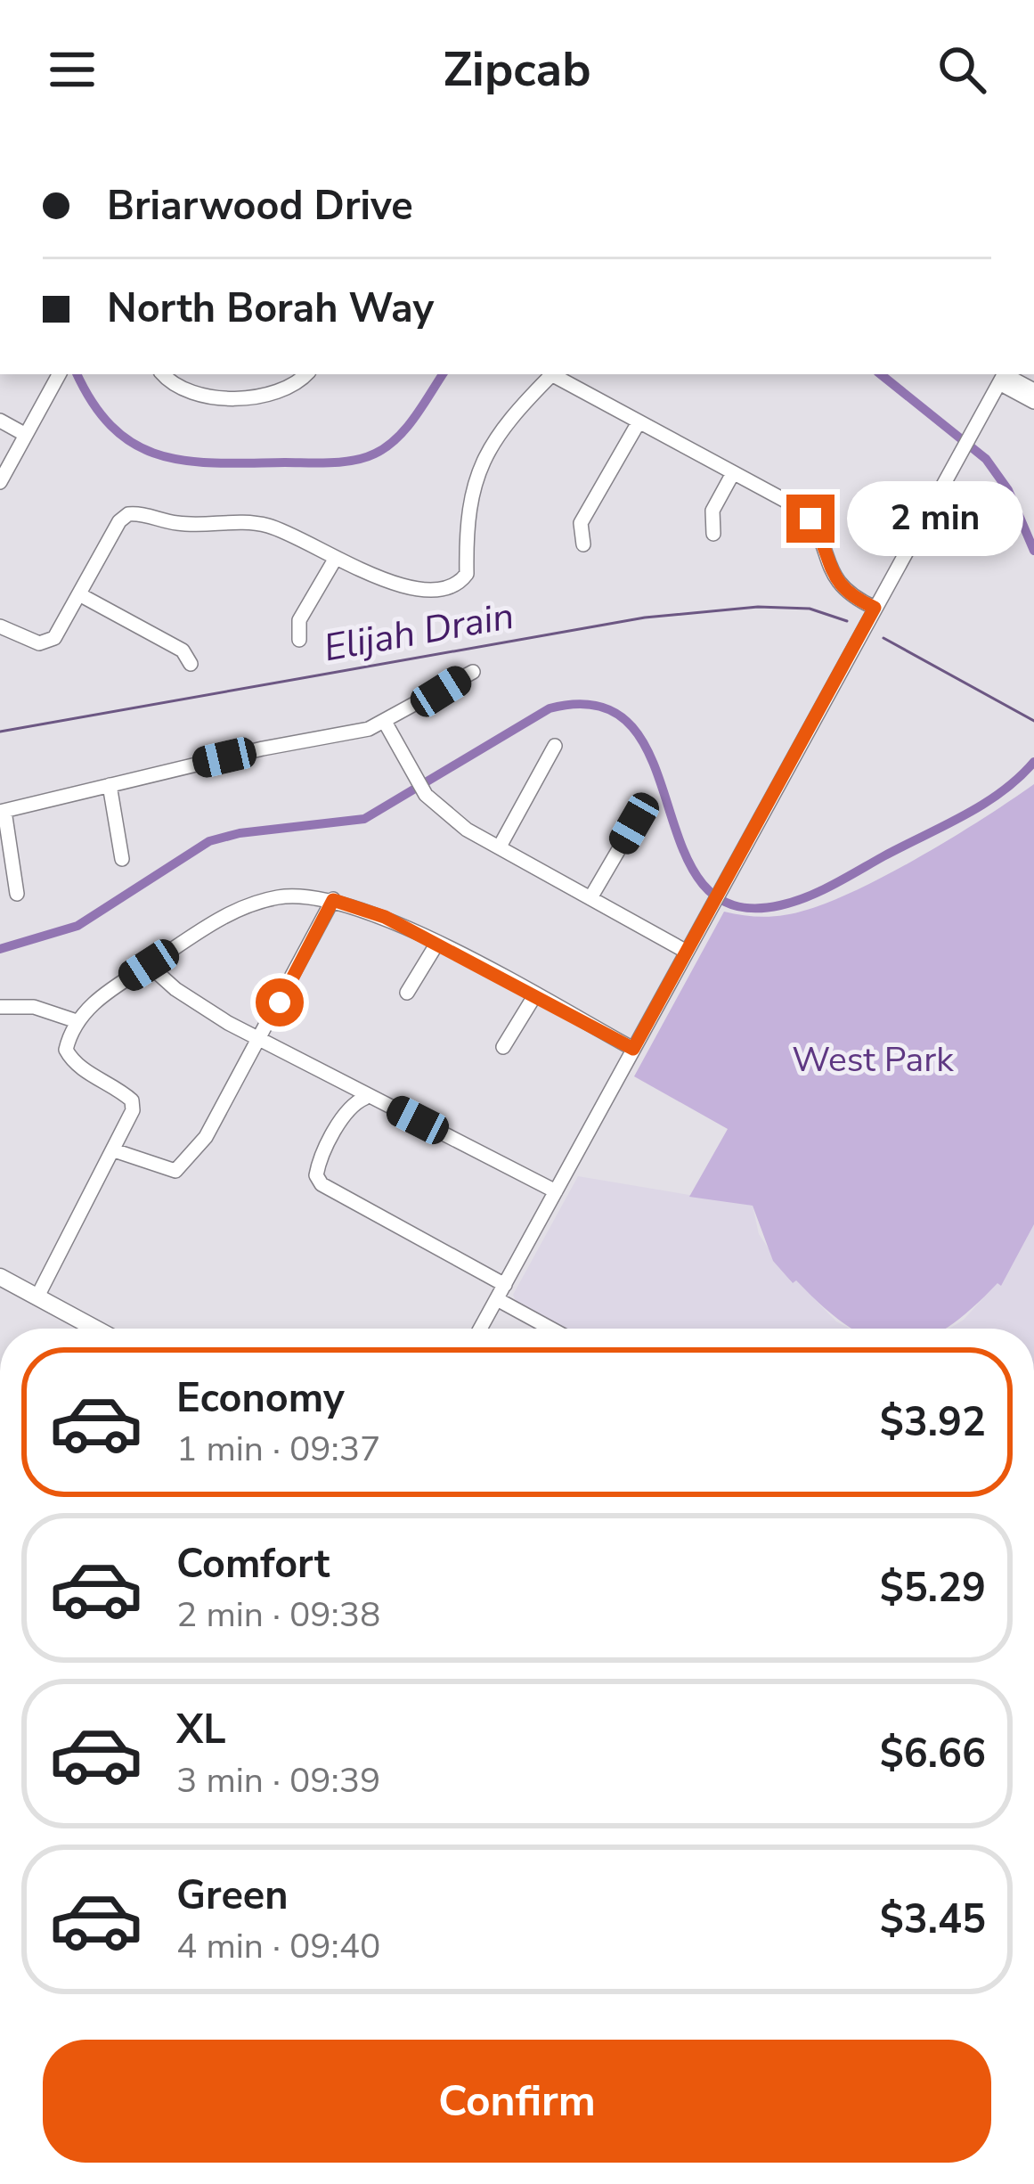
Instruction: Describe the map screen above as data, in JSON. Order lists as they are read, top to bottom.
{
  "water": ["Elijah Drain"],
  "parks": ["West Park"],
  "page": {
    "header": "Zipcab",
    "banner": ["Briarwood Drive", "North Borah Way"],
    "bubble": "2 min",
    "list": [
      {
        "name": "Economy",
        "note": "1 min · 09:37",
        "value": "$3.92"
      },
      {
        "name": "Comfort",
        "note": "2 min · 09:38",
        "value": "$5.29"
      },
      {
        "name": "XL",
        "note": "3 min · 09:39",
        "value": "$6.66"
      },
      {
        "name": "Green",
        "note": "4 min · 09:40",
        "value": "$3.45"
      }
    ],
    "buttons": "Confirm"
  }
}
